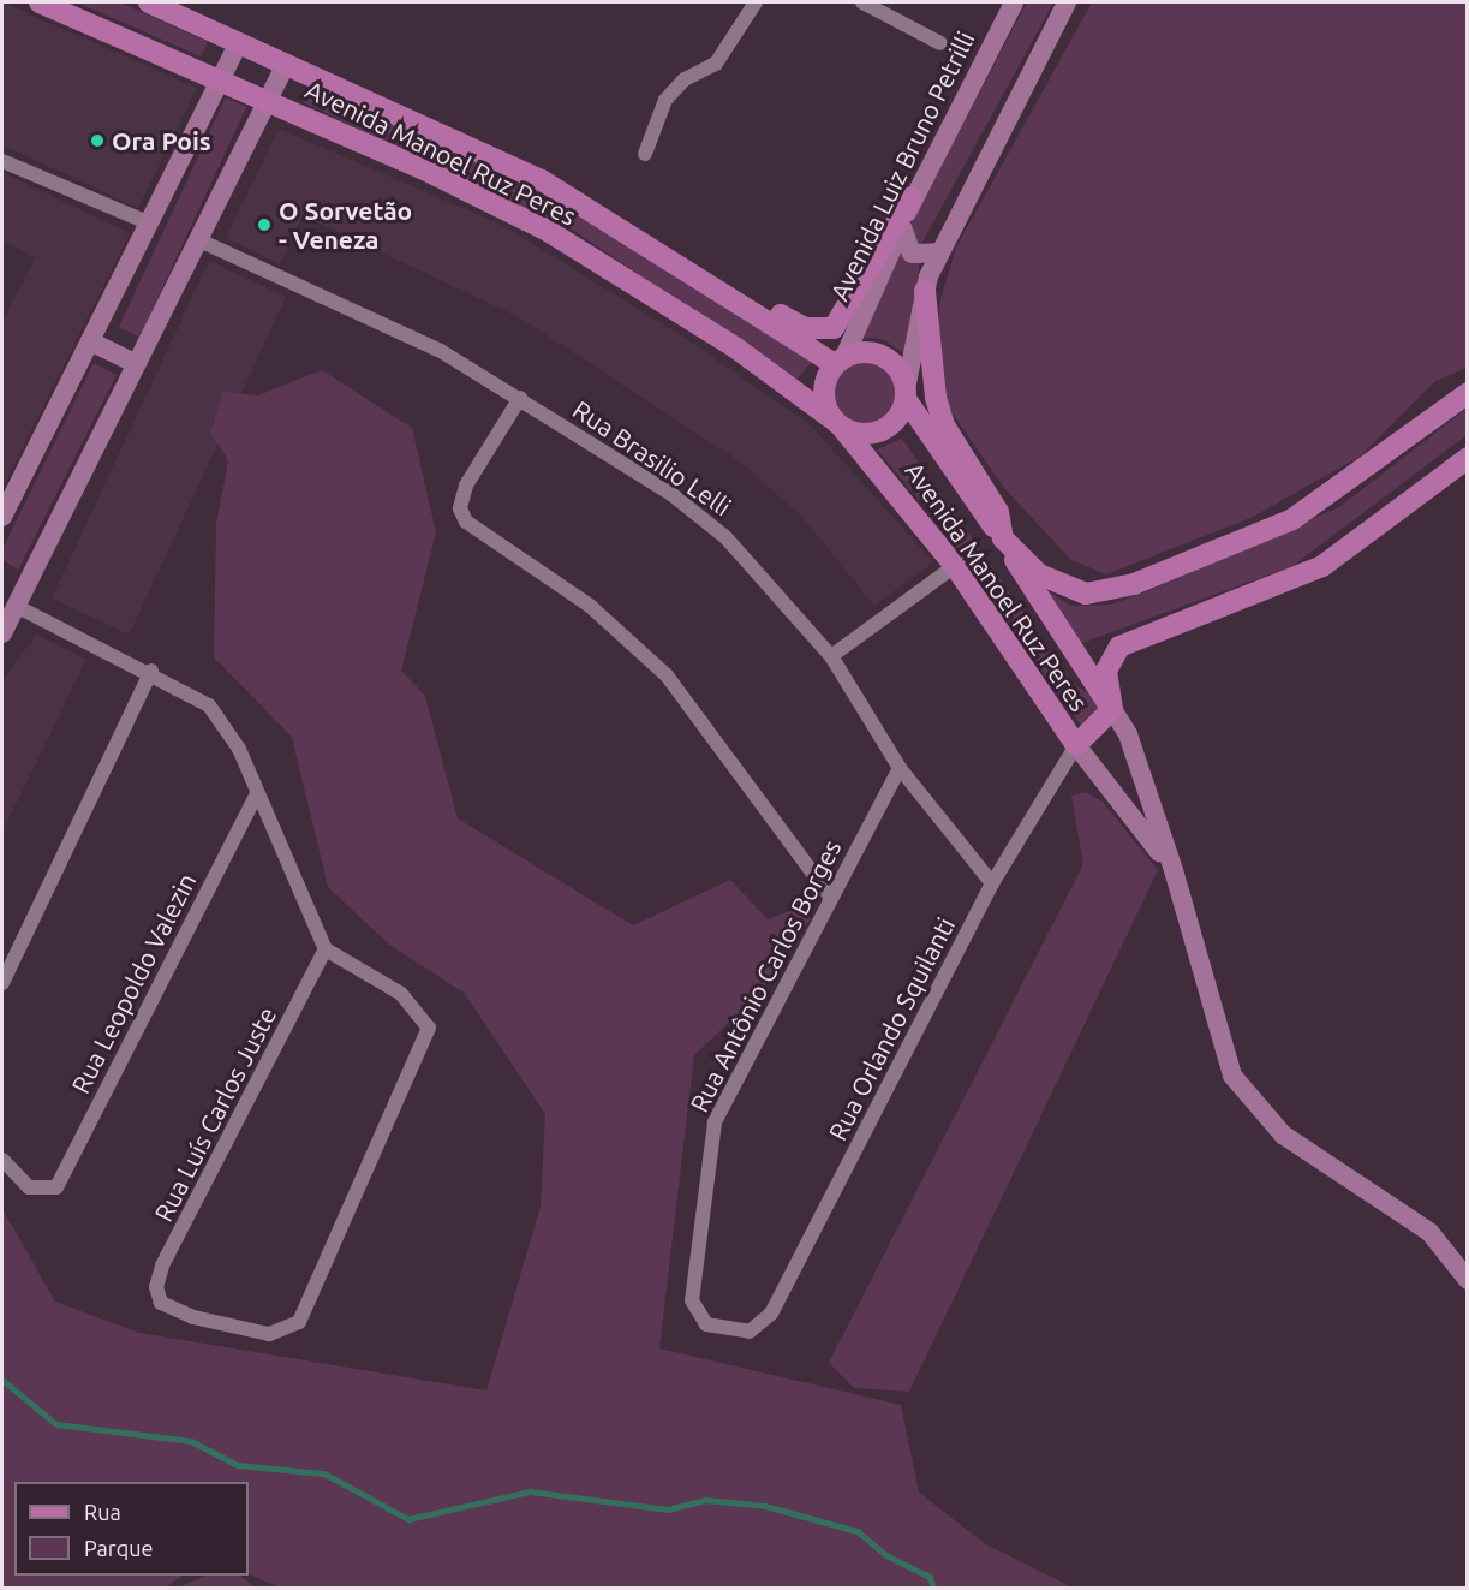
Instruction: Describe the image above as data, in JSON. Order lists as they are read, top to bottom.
{
  "streets": {
    "main road": ["Avenida Manoel Ruz Peres", "Avenida Luiz Bruno Petrilli"],
    "street": [
      "Rua Brasilio Lelli",
      "Rua Antônio Carlos Borges",
      "Rua Leopoldo Valezin",
      "Rua Orlando Squilanti",
      "Rua Luís Carlos Juste"
    ]
  },
  "crossings": [
    ["Avenida Manoel Ruz Peres", "Avenida Luiz Bruno Petrilli"],
    ["Avenida Manoel Ruz Peres", "Rua Orlando Squilanti"],
    ["Rua Brasilio Lelli", "Rua Antônio Carlos Borges"],
    ["Rua Brasilio Lelli", "Rua Orlando Squilanti"],
    ["Rua Antônio Carlos Borges", "Rua Orlando Squilanti"]
  ],
  "places": ["Ora Pois", "O Sorvetão - Veneza"],
  "legend": ["Rua", "Parque"]
}
